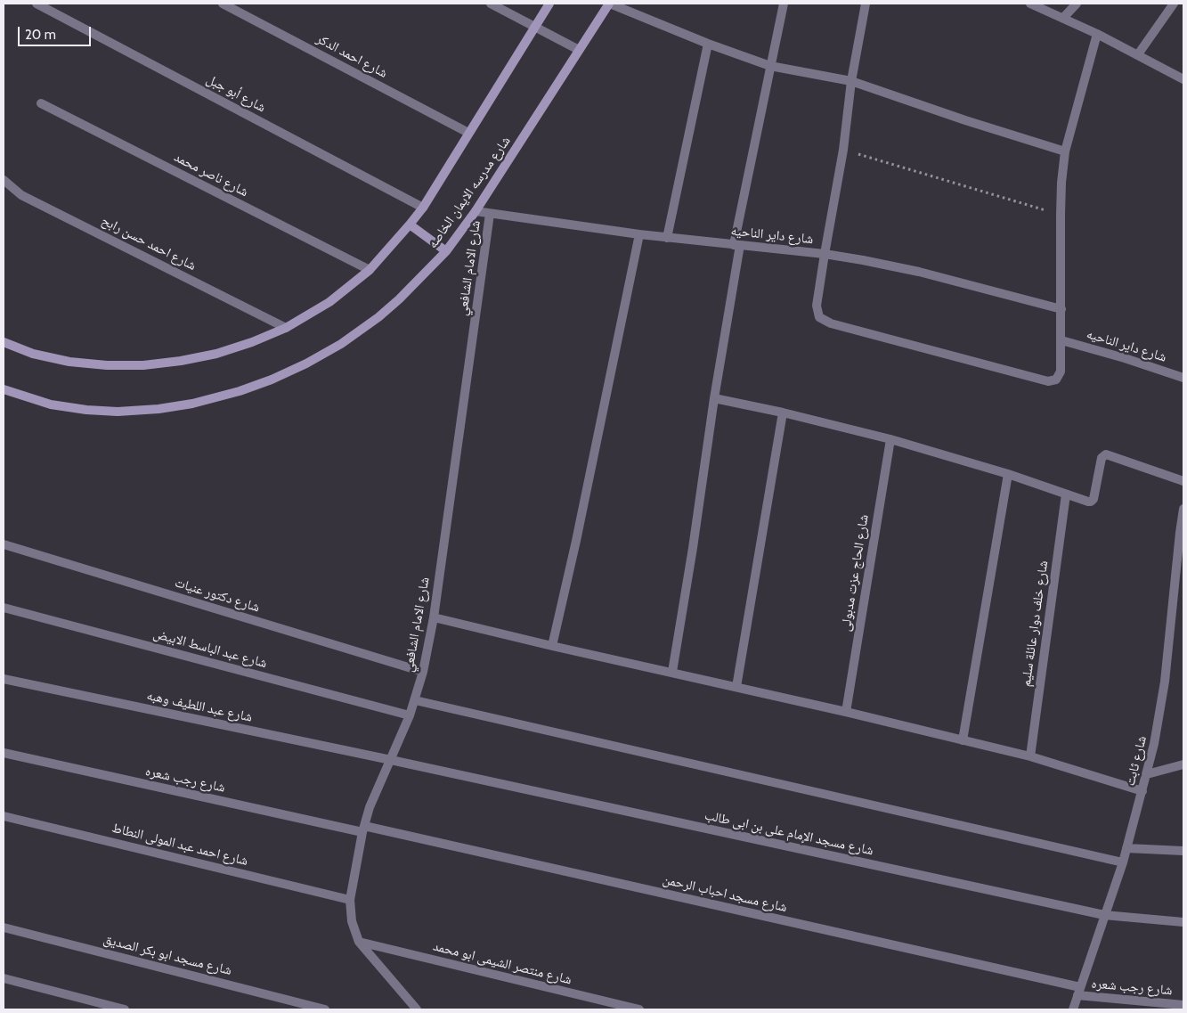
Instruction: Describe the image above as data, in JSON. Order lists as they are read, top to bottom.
{
  "streets": {
    "street": [
      "شارع احمد الدكر",
      "شارع أبو جبل",
      "شارع ناصر محمد",
      "شارع مدرسه الايمان الخاصه",
      "شارع داير الناحيه",
      "شارع احمد حسن رابح",
      "شارع الامام الشافعي",
      "شارع الحاج عزت مدبولى",
      "شارع دكتور عنيات",
      "شارع خلف دوار عائلة سليم",
      "شارع عبد الباسط الابيض",
      "شارع عبد اللطيف وهبه",
      "شارع ثابت",
      "شارع رجب شعره",
      "شارع مسجد الإمام على بن ابى طالب",
      "شارع احمد عبد المولى النطاط",
      "شارع مسجد احباب الرحمن",
      "شارع مسجد ابو بكر الصديق",
      "شارع منتصر الشيمى ابو محمد"
    ]
  },
  "crossings": [
    ["شارع مدرسه الايمان الخاصه", "شارع داير الناحيه"],
    ["شارع داير الناحيه", "شارع الامام الشافعي"],
    ["شارع الامام الشافعي", "شارع دكتور عنيات"],
    ["شارع الامام الشافعي", "شارع عبد الباسط الابيض"],
    ["شارع الامام الشافعي", "شارع عبد اللطيف وهبه"],
    ["شارع الامام الشافعي", "شارع رجب شعره"],
    ["شارع الامام الشافعي", "شارع مسجد الإمام على بن ابى طالب"],
    ["شارع الامام الشافعي", "شارع احمد عبد المولى النطاط"],
    ["شارع الامام الشافعي", "شارع مسجد احباب الرحمن"],
    ["شارع الامام الشافعي", "شارع منتصر الشيمى ابو محمد"],
    ["شارع عبد اللطيف وهبه", "شارع مسجد الإمام على بن ابى طالب"],
    ["شارع ثابت", "شارع رجب شعره"],
    ["شارع ثابت", "شارع مسجد الإمام على بن ابى طالب"],
    ["شارع ثابت", "شارع مسجد احباب الرحمن"],
    ["شارع رجب شعره", "شارع مسجد احباب الرحمن"]
  ],
  "scale_bar": "20 m"
}
